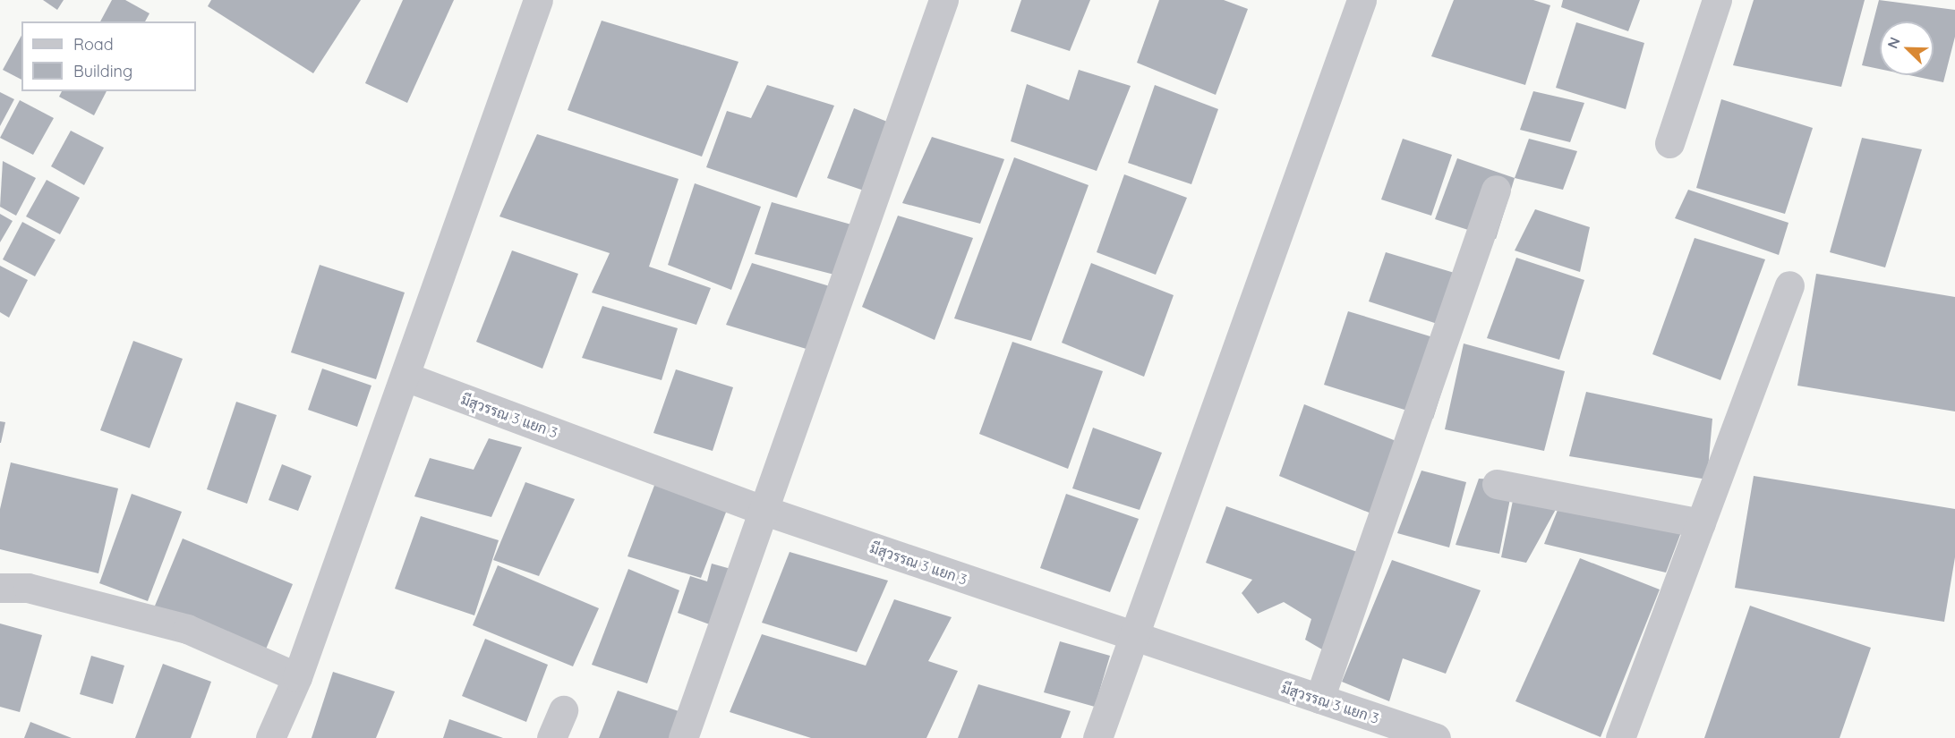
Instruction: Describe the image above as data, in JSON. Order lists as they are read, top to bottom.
{
  "streets": {
    "street": ["มีสุวรรณ 3 แยก 3"]
  },
  "legend": ["Road", "Building"],
  "north": "top left"
}
